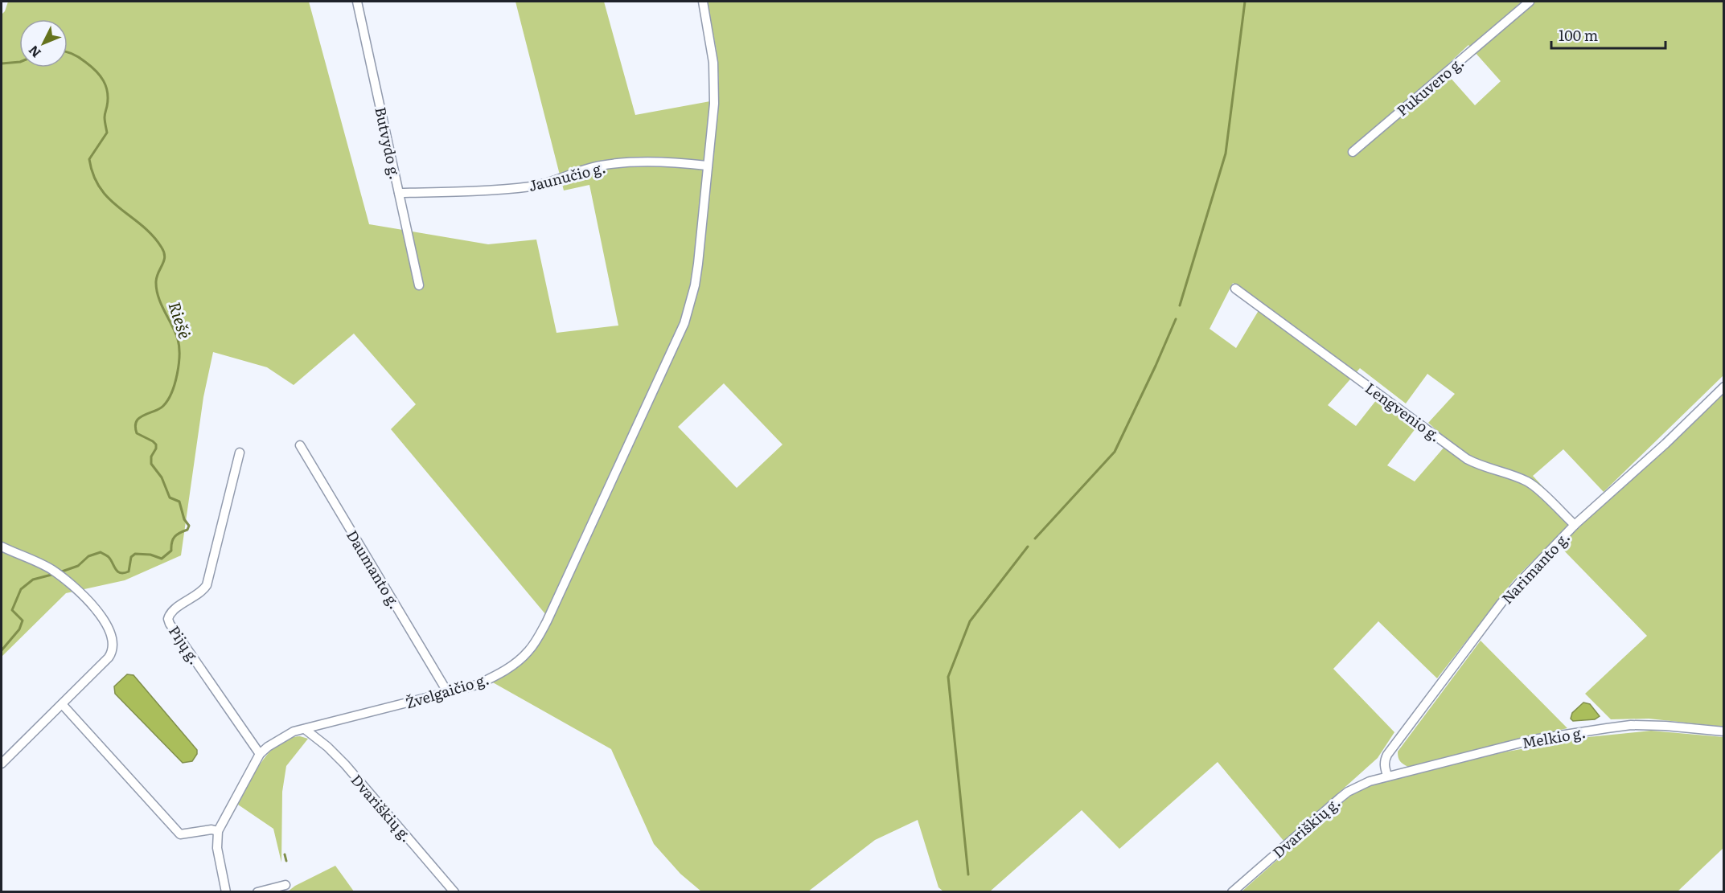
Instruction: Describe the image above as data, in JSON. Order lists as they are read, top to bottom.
{
  "streets": {
    "street": [
      "Pukuvero g.",
      "Butvydo g.",
      "Jaunučio g.",
      "Lengvenio g.",
      "Narimanto g.",
      "Daumanto g.",
      "Pijų g.",
      "Žvelgaičio g.",
      "Melkio g.",
      "Dvariškių g."
    ]
  },
  "crossings": [
    ["Butvydo g.", "Jaunučio g."],
    ["Jaunučio g.", "Žvelgaičio g."],
    ["Lengvenio g.", "Narimanto g."],
    ["Narimanto g.", "Melkio g."],
    ["Narimanto g.", "Dvariškių g."],
    ["Daumanto g.", "Žvelgaičio g."],
    ["Pijų g.", "Žvelgaičio g."],
    ["Žvelgaičio g.", "Dvariškių g."],
    ["Melkio g.", "Dvariškių g."]
  ],
  "water": ["Riešė"],
  "scale_bar": "100 m",
  "north": "bottom left"
}
